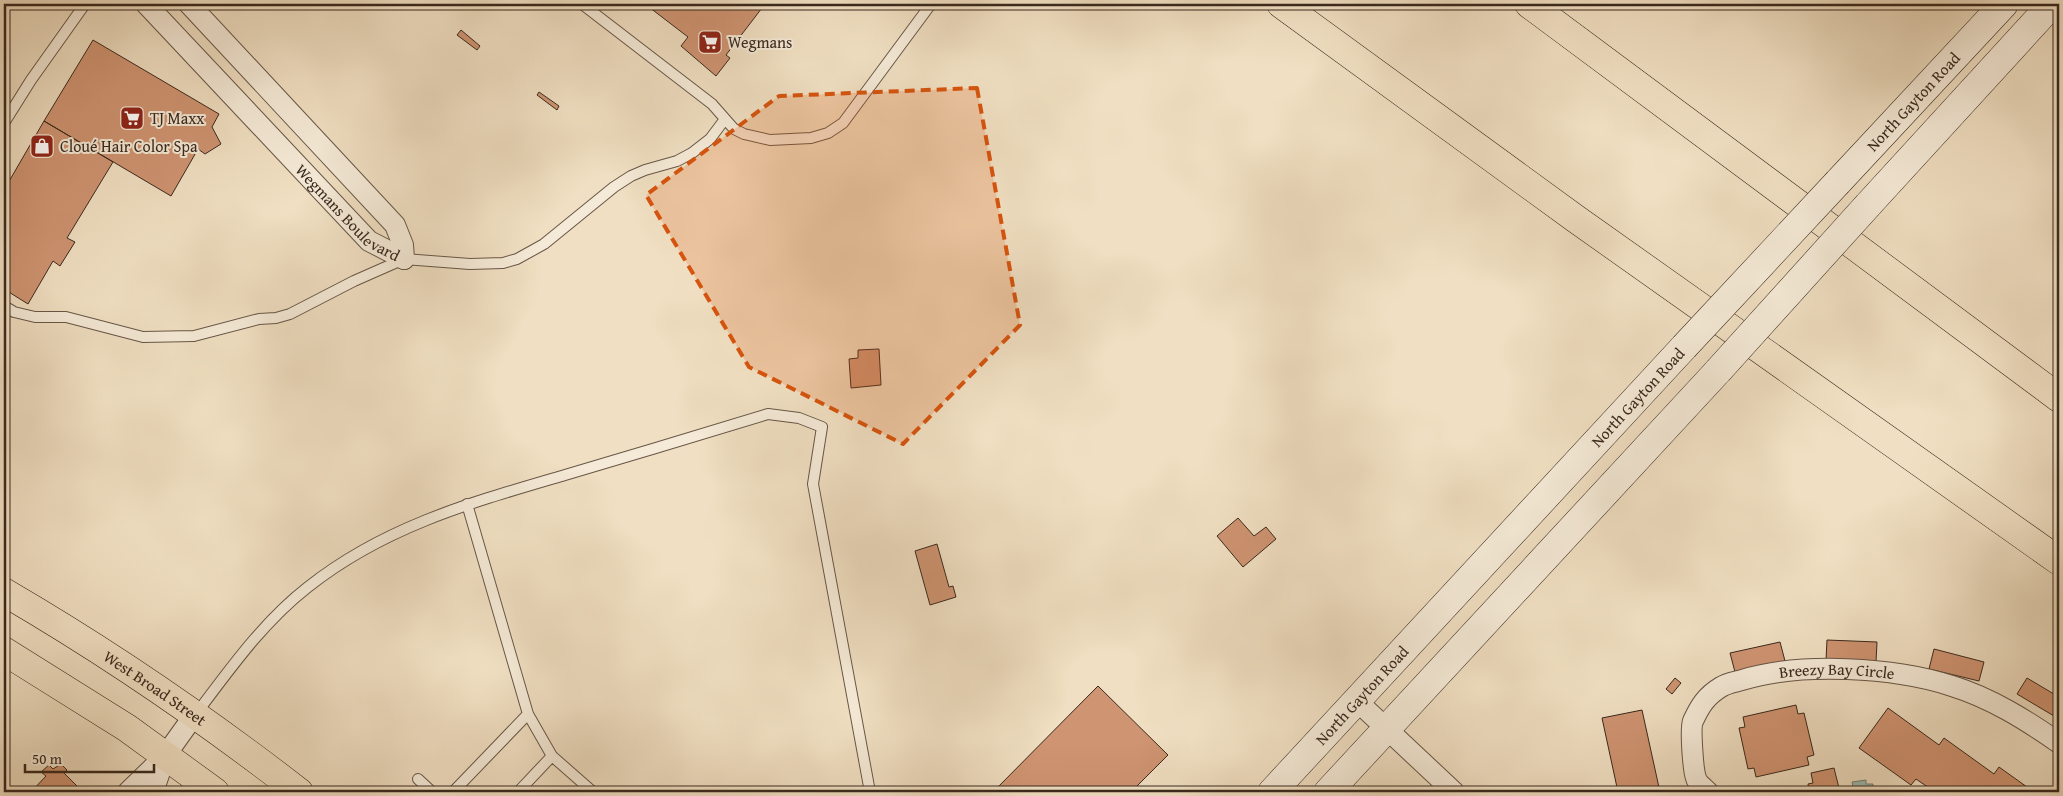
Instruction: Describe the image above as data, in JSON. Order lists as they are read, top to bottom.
{
  "streets": {
    "main road": ["North Gayton Road", "West Broad Street"],
    "street": ["Wegmans Boulevard", "Breezy Bay Circle"]
  },
  "places": {
    "supermarket": ["Wegmans", "TJ Maxx"],
    "shop": ["Cloué Hair Color Spa"]
  },
  "scale_bar": "50 m"
}
